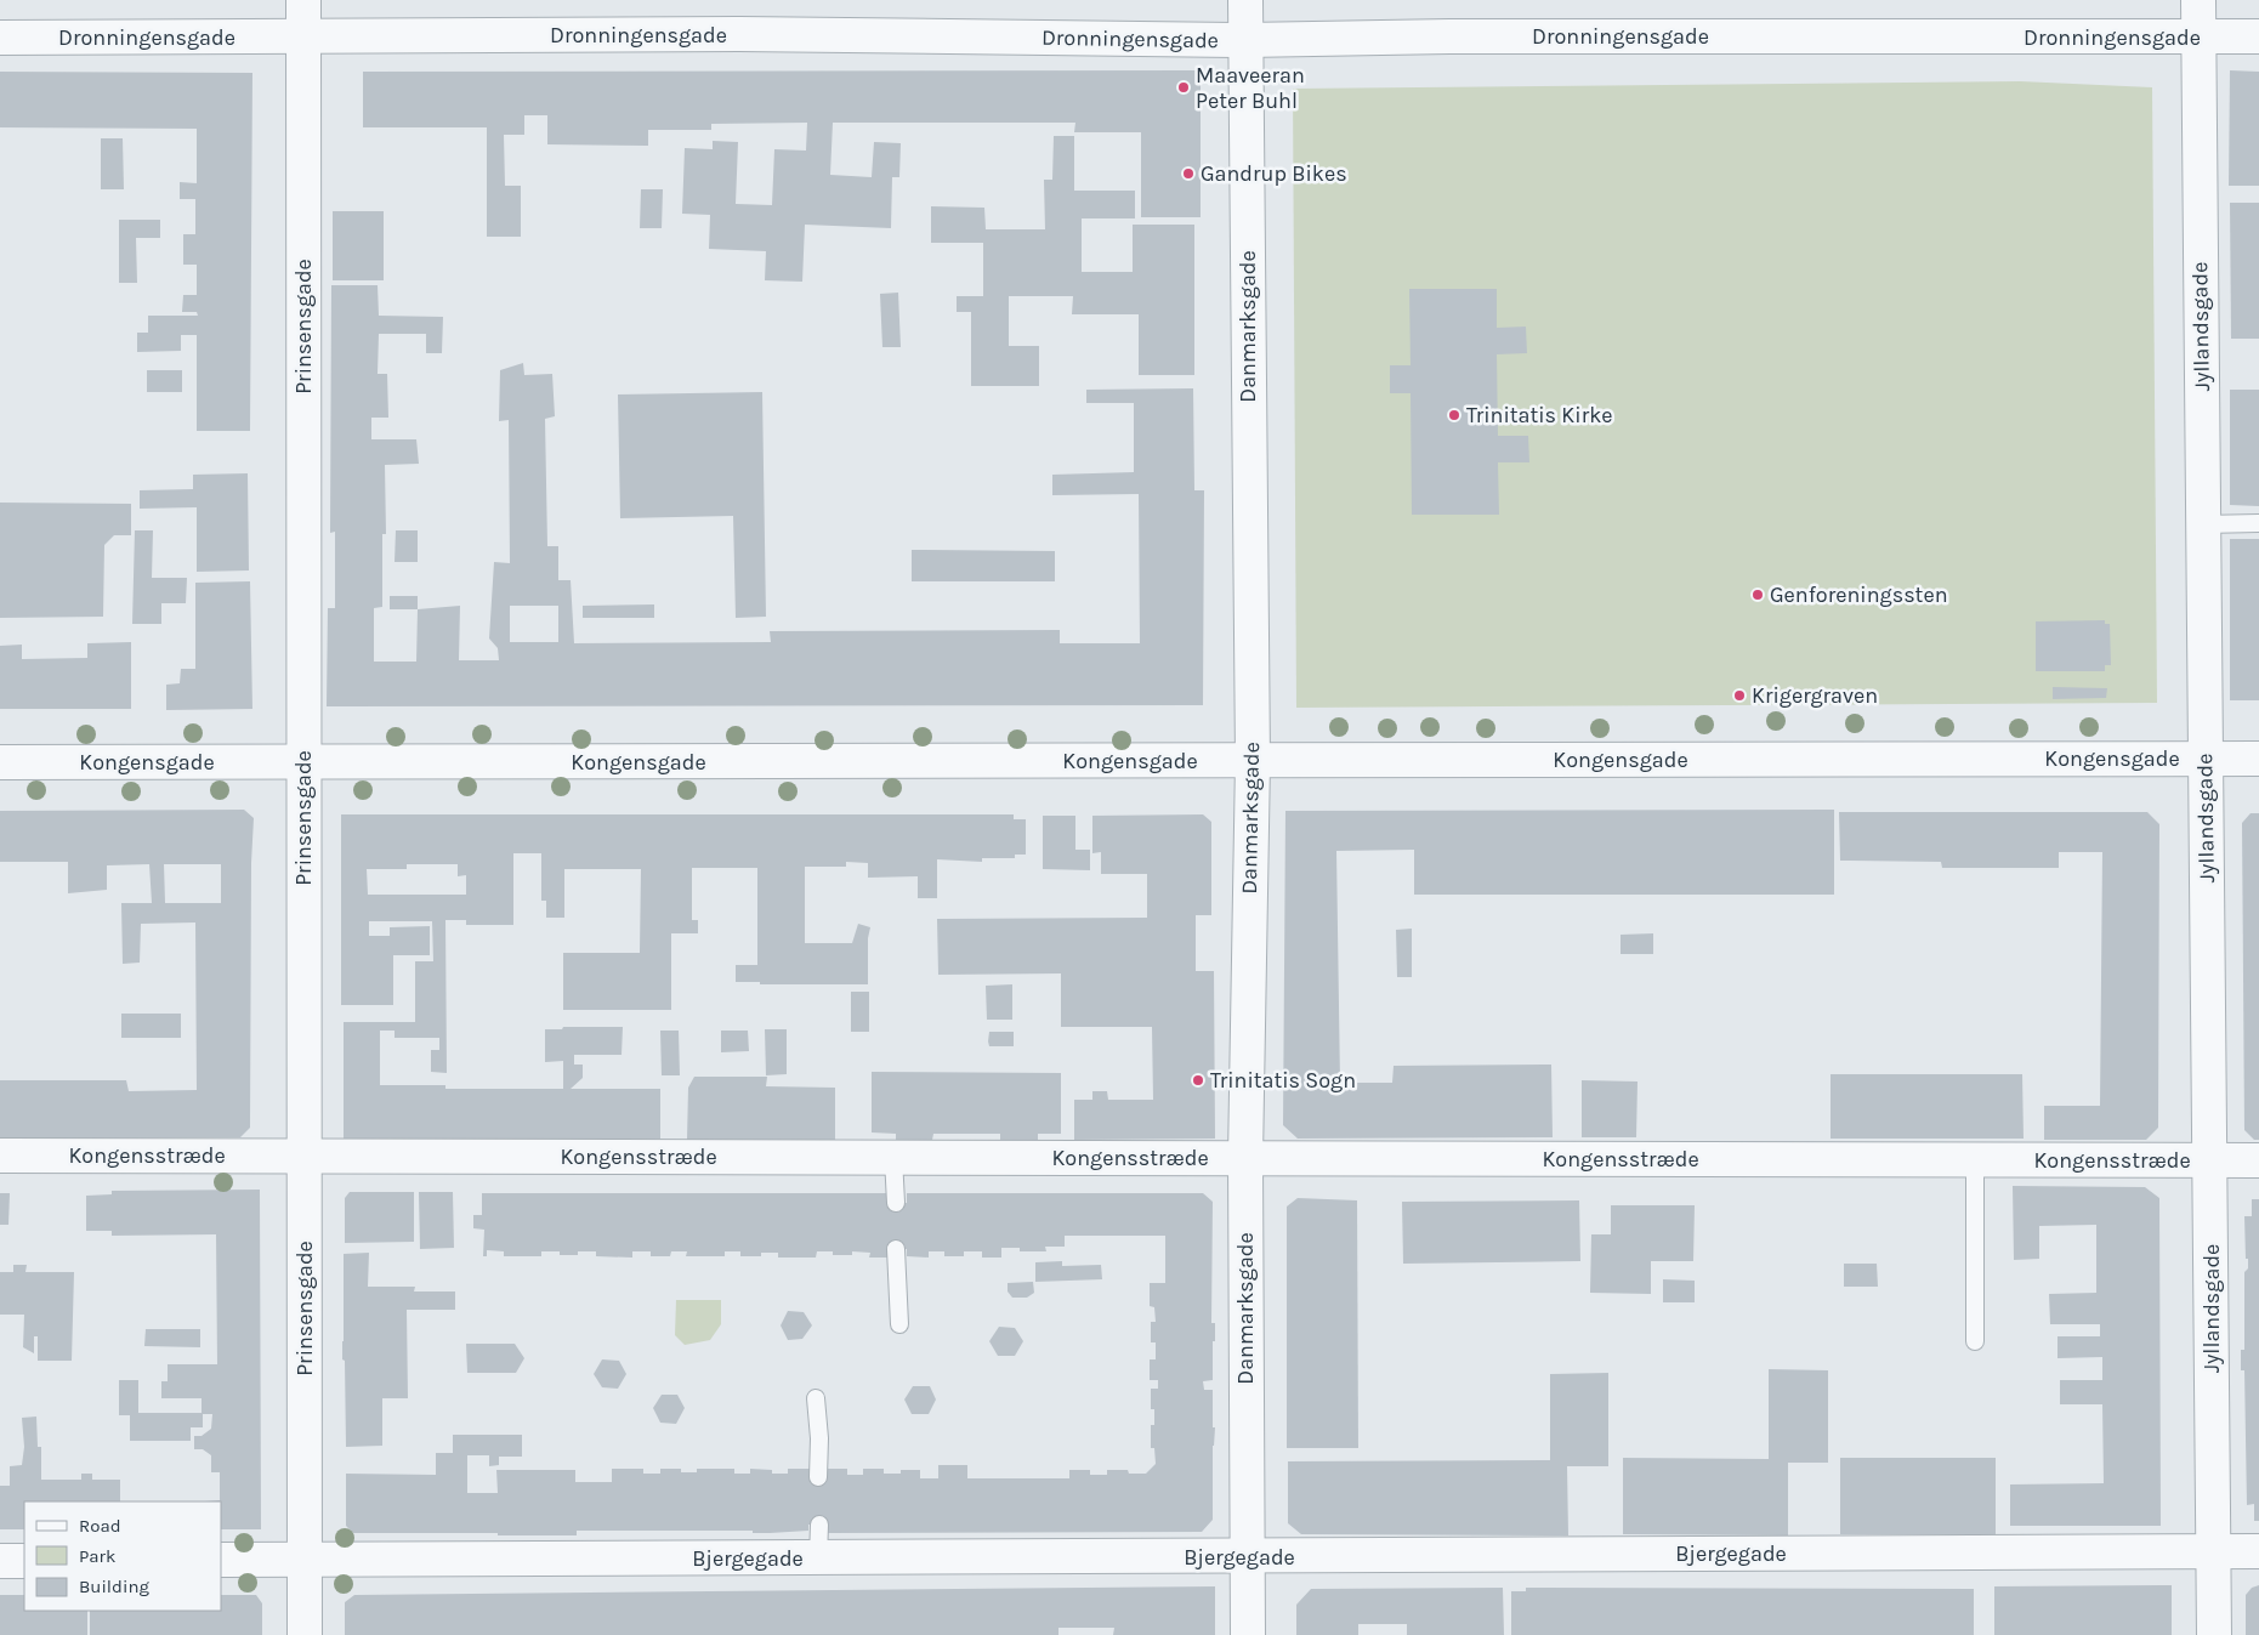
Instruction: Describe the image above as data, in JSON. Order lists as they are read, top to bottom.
{
  "streets": {
    "street": [
      "Dronningensgade",
      "Prinsensgade",
      "Danmarksgade",
      "Jyllandsgade",
      "Kongensgade",
      "Kongensstræde",
      "Bjergegade"
    ]
  },
  "crossings": [
    ["Dronningensgade", "Prinsensgade"],
    ["Dronningensgade", "Danmarksgade"],
    ["Dronningensgade", "Jyllandsgade"],
    ["Prinsensgade", "Kongensgade"],
    ["Prinsensgade", "Kongensstræde"],
    ["Prinsensgade", "Bjergegade"],
    ["Danmarksgade", "Kongensgade"],
    ["Danmarksgade", "Kongensstræde"],
    ["Danmarksgade", "Bjergegade"],
    ["Jyllandsgade", "Kongensgade"],
    ["Jyllandsgade", "Kongensstræde"],
    ["Jyllandsgade", "Bjergegade"]
  ],
  "places": [
    "Maaveeran Peter Buhl",
    "Gandrup Bikes",
    "Trinitatis Kirke",
    "Genforeningssten",
    "Krigergraven",
    "Trinitatis Sogn"
  ],
  "legend": ["Road", "Park", "Building"]
}
